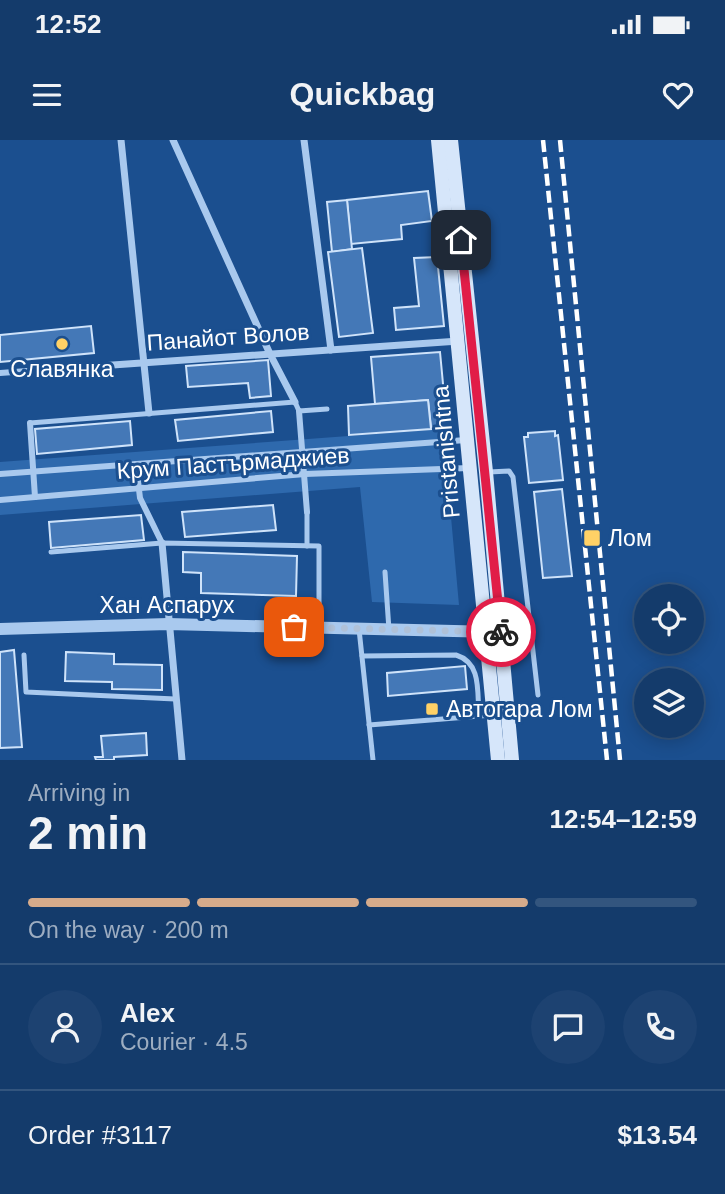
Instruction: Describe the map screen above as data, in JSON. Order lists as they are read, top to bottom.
{
  "streets": {
    "main road": ["Pristanishtna"],
    "street": ["Панайот Волов", "Крум Пастърмаджиев", "Хан Аспарух"]
  },
  "crossings": [
    ["Панайот Волов", "Pristanishtna"],
    ["Pristanishtna", "Крум Пастърмаджиев"],
    ["Pristanishtna", "Хан Аспарух"]
  ],
  "places": {
    "other": ["Славянка"],
    "transit": ["Лом", "Автогара Лом"]
  },
  "page": {
    "status": "12:52",
    "header": "Quickbag",
    "heading": ["2 min", "Arriving in", "12:54–12:59"],
    "panel": [
      "Alex",
      "Courier · 4.5",
      "Order #3117",
      "$13.54"
    ],
    "bar": "On the way · 200 m"
  }
}
